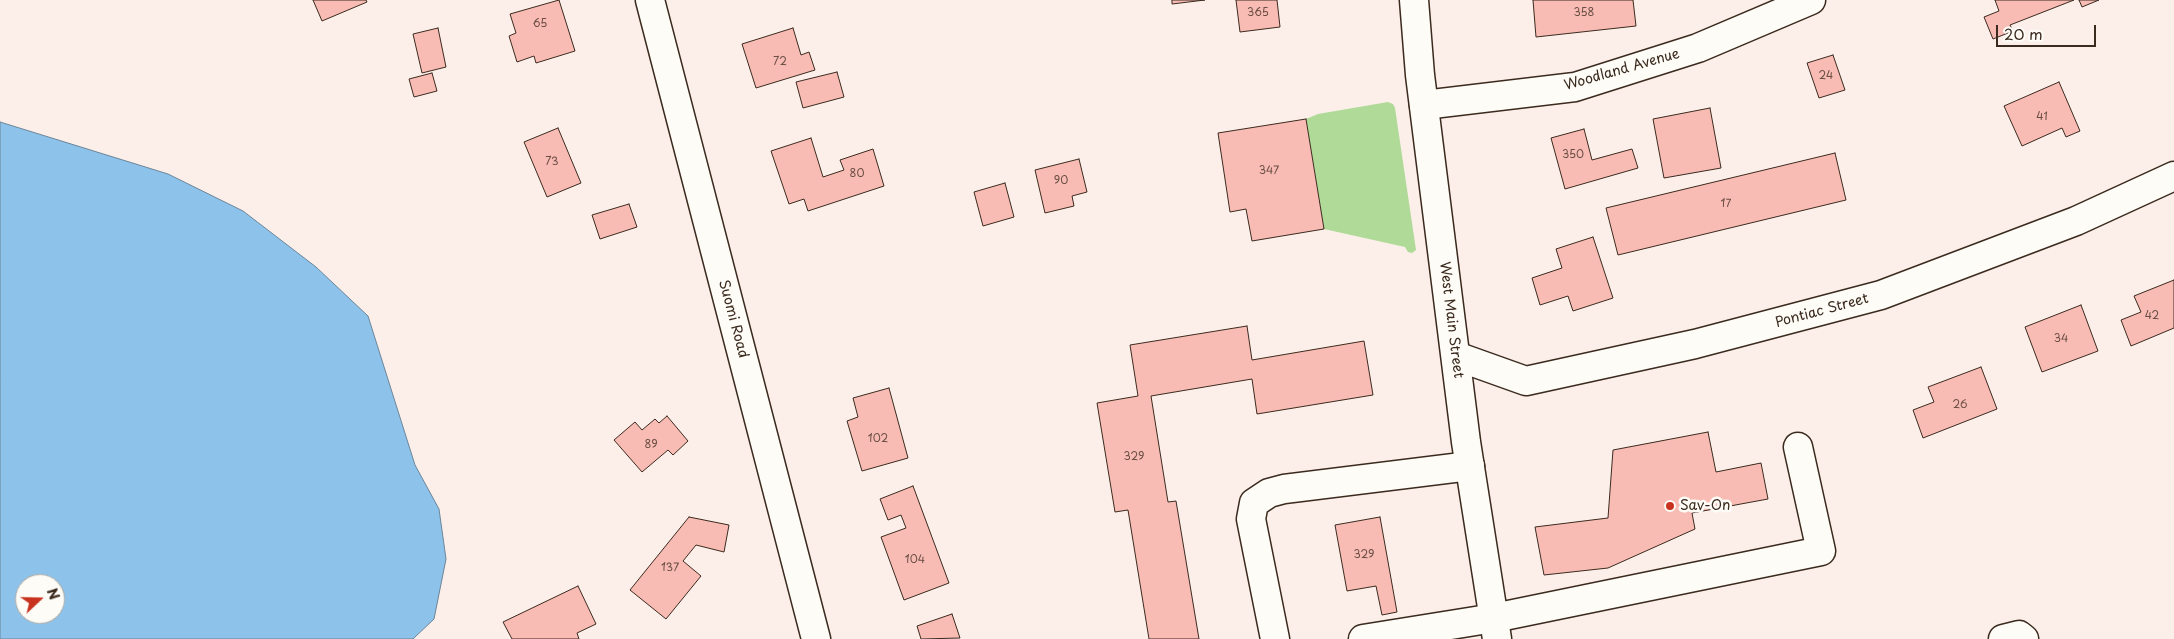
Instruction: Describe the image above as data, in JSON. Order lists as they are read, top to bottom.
{
  "streets": {
    "street": [
      "Woodland Avenue",
      "Pontiac Street",
      "Suomi Road",
      "West Main Street"
    ]
  },
  "crossings": [
    ["Woodland Avenue", "West Main Street"],
    ["Pontiac Street", "West Main Street"]
  ],
  "places": ["Sav-On"],
  "house_numbers": [
    "365",
    "358",
    "65",
    "72",
    "24",
    "41",
    "350",
    "73",
    "347",
    "80",
    "90",
    "17",
    "42",
    "34",
    "26",
    "102",
    "89",
    "329",
    "329",
    "104",
    "137"
  ],
  "scale_bar": "20 m",
  "north": "right"
}
